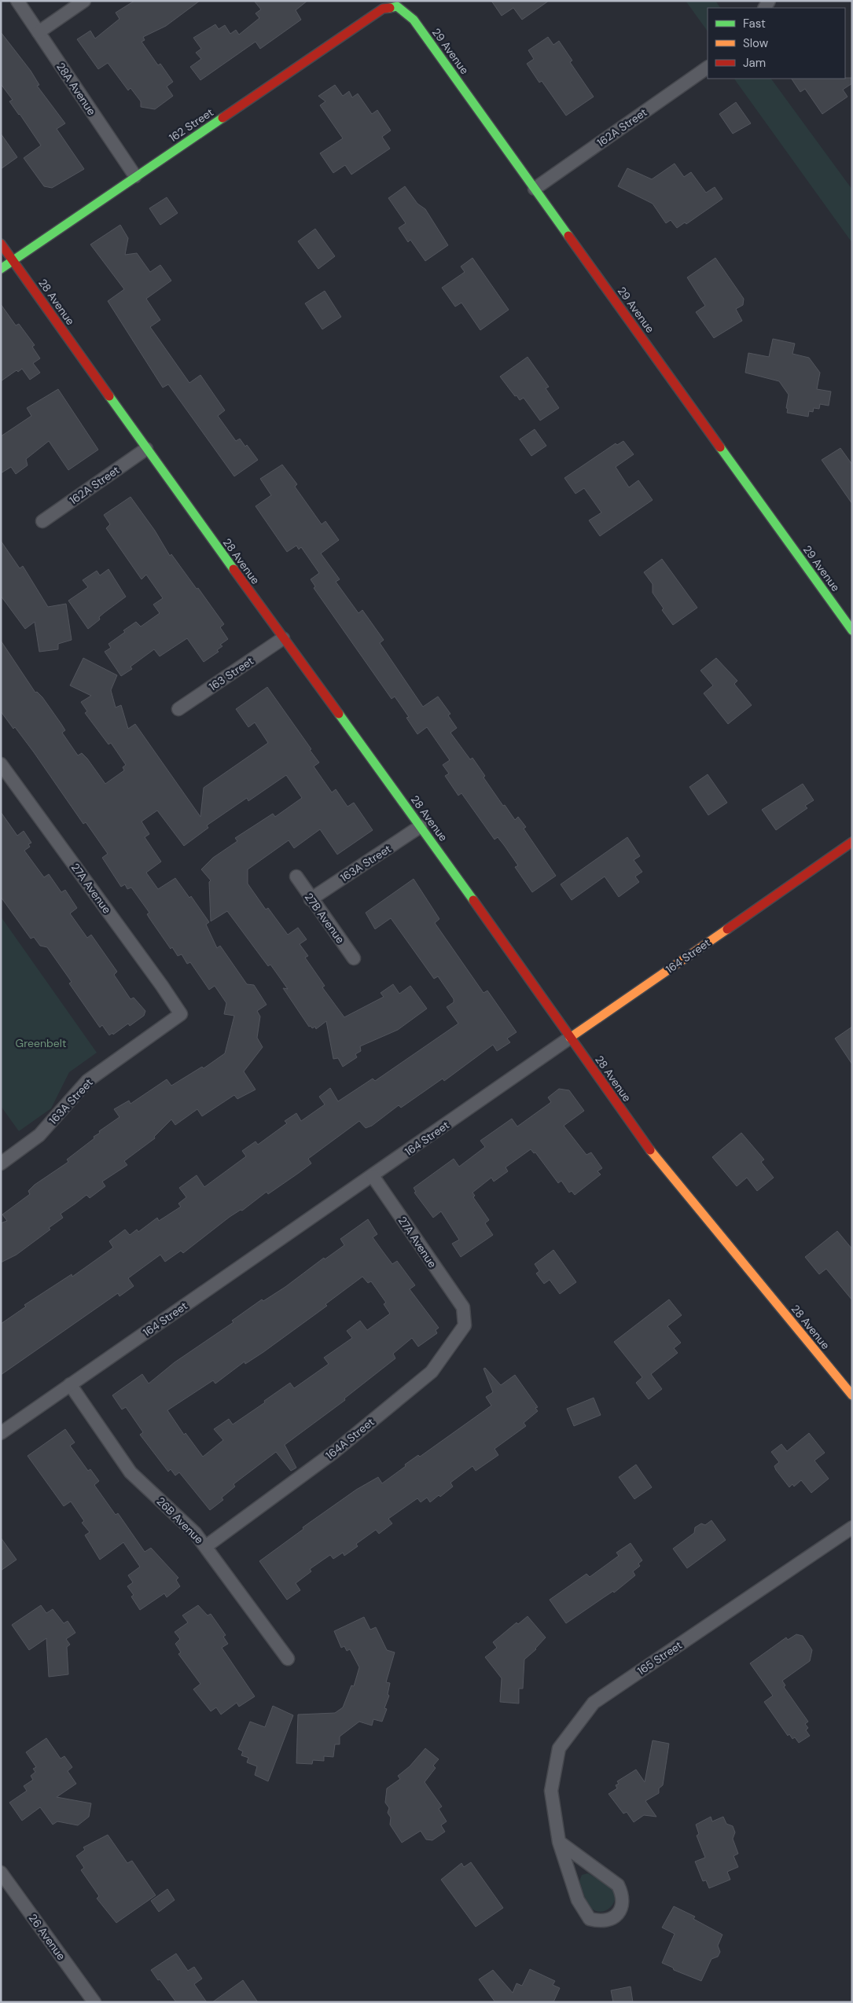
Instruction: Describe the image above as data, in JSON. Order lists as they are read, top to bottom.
{
  "streets": {
    "street": [
      "29 Avenue",
      "28A Avenue",
      "162 Street",
      "162A Street",
      "28 Avenue",
      "163 Street",
      "163A Street",
      "27A Avenue",
      "27B Avenue",
      "164 Street",
      "164A Street",
      "26B Avenue",
      "165 Street",
      "26 Avenue"
    ]
  },
  "crossings": [
    ["29 Avenue", "162 Street"],
    ["29 Avenue", "162A Street"],
    ["28A Avenue", "162 Street"],
    ["162 Street", "28 Avenue"],
    ["162A Street", "28 Avenue"],
    ["28 Avenue", "163 Street"],
    ["28 Avenue", "163A Street"],
    ["28 Avenue", "164 Street"],
    ["163A Street", "27A Avenue"],
    ["163A Street", "27B Avenue"],
    ["27A Avenue", "164 Street"],
    ["27A Avenue", "164A Street"],
    ["164 Street", "26B Avenue"],
    ["164A Street", "26B Avenue"]
  ],
  "parks": ["Greenbelt"],
  "legend": ["Fast", "Slow", "Jam"]
}
